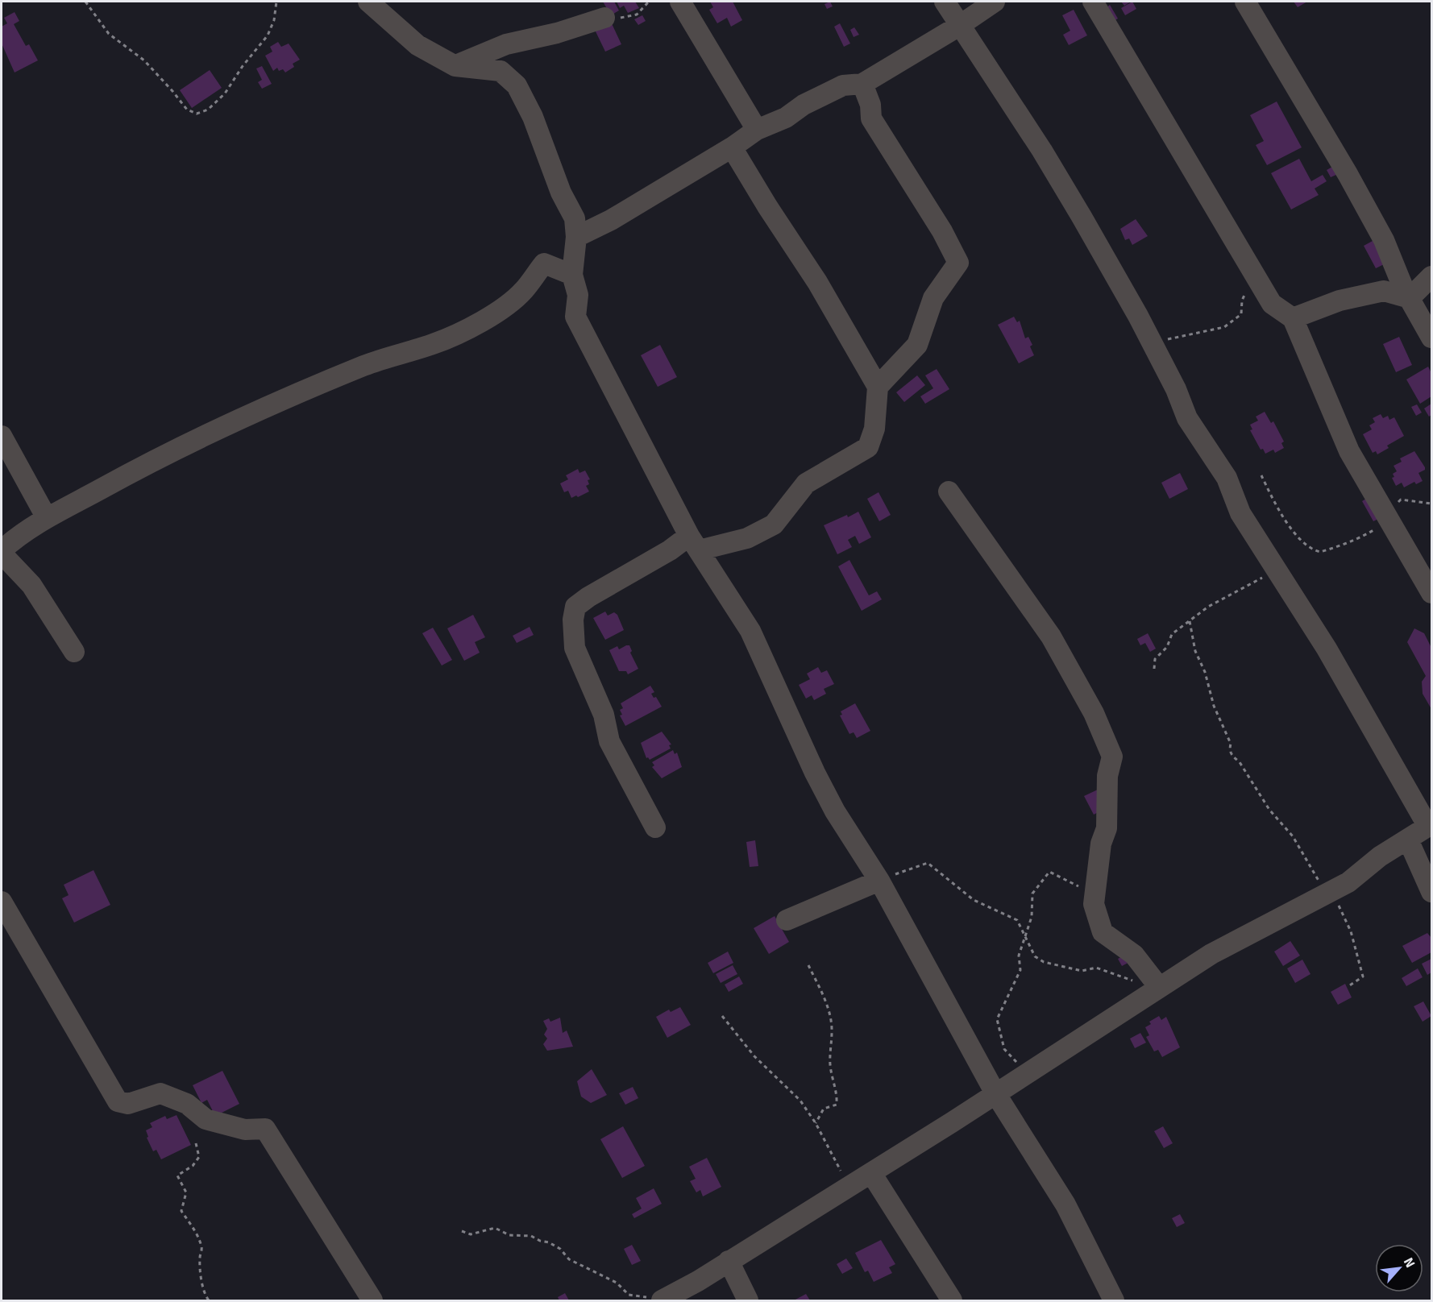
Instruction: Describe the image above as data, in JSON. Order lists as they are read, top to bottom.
{
  "north": "top right"
}
